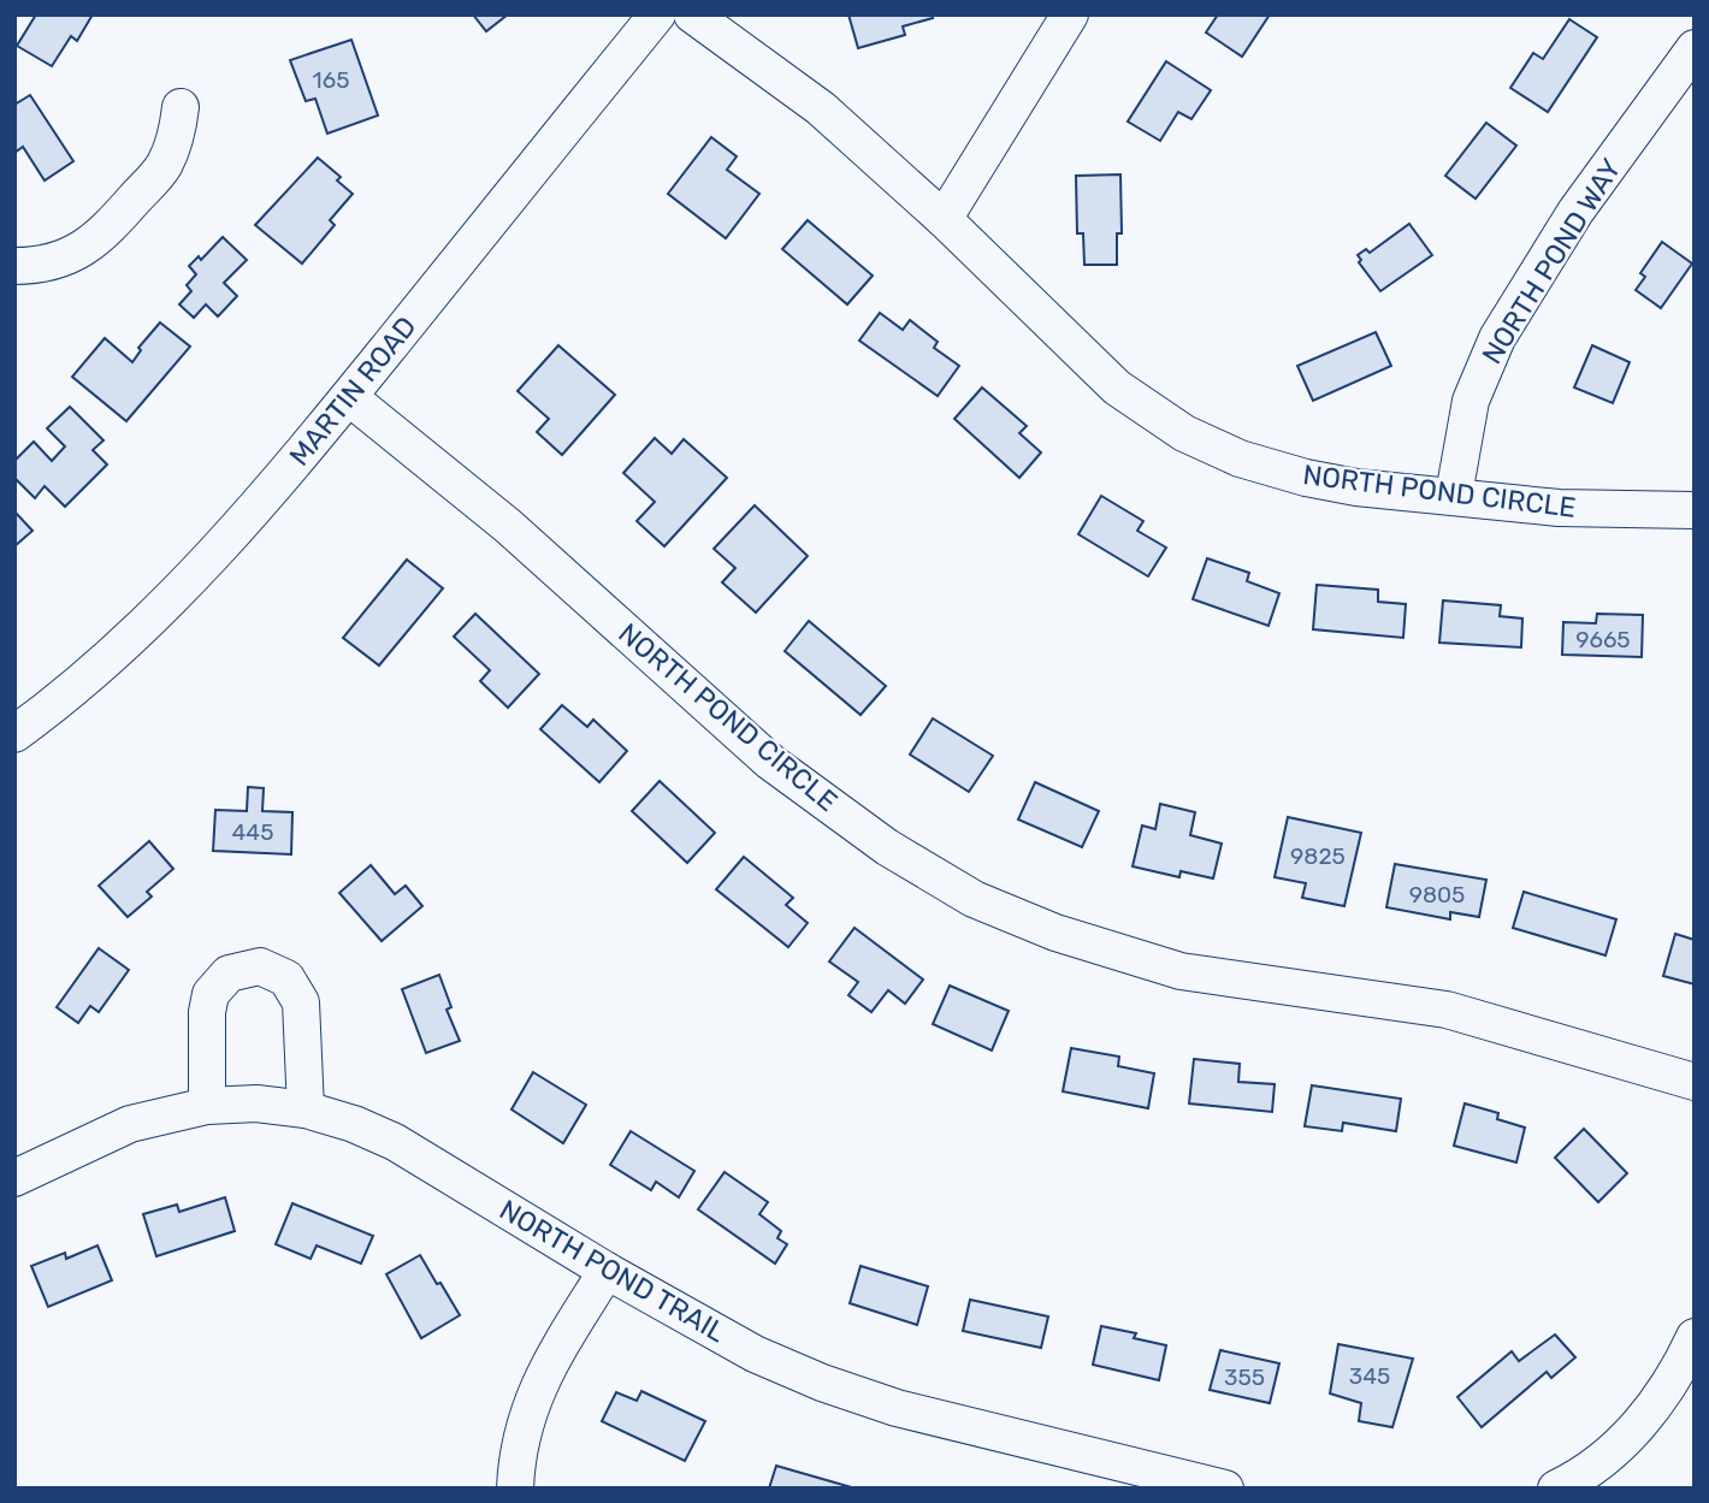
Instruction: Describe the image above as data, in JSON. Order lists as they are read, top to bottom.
{
  "streets": {
    "street": [
      "NORTH POND WAY",
      "MARTIN ROAD",
      "NORTH POND CIRCLE",
      "NORTH POND TRAIL"
    ]
  },
  "crossings": [
    ["NORTH POND WAY", "NORTH POND CIRCLE"],
    ["MARTIN ROAD", "NORTH POND CIRCLE"]
  ],
  "house_numbers": [
    "165",
    "9665",
    "445",
    "9825",
    "9805",
    "345",
    "355"
  ]
}
